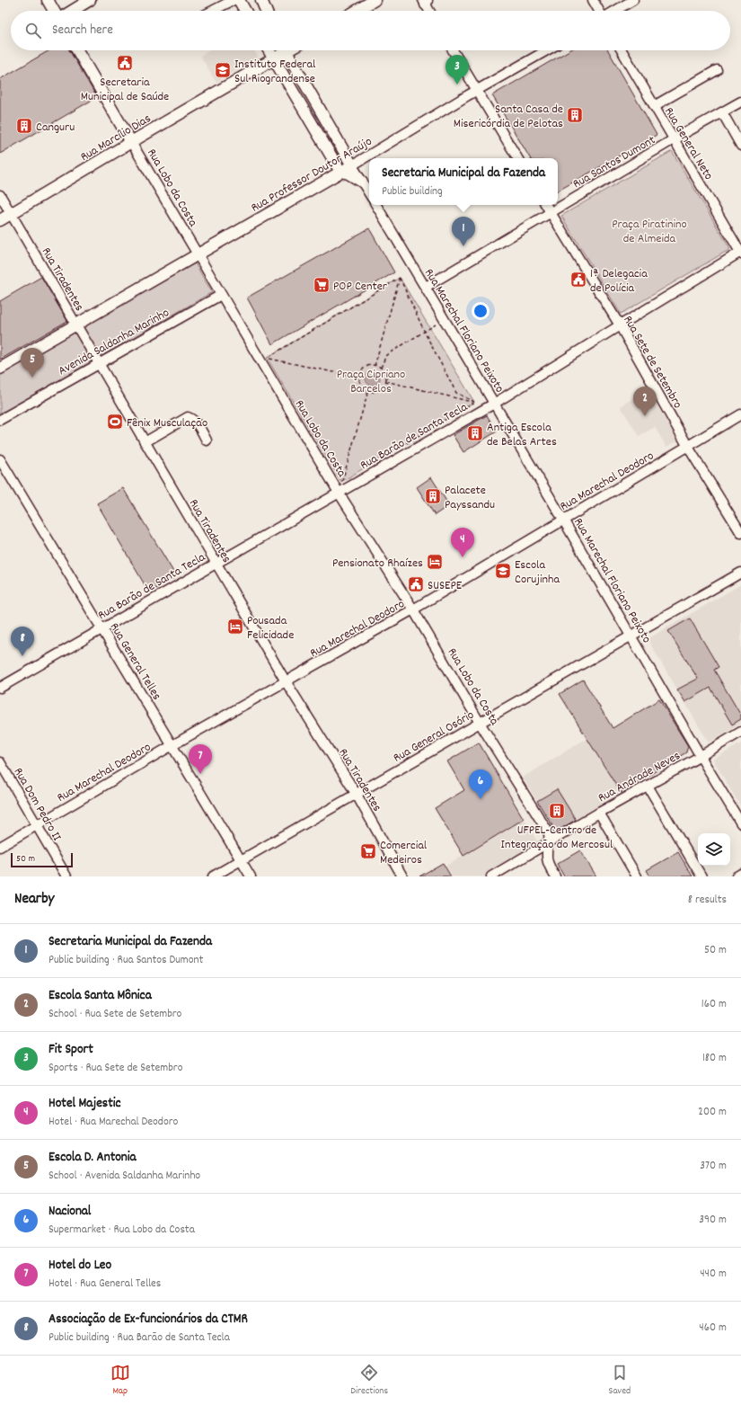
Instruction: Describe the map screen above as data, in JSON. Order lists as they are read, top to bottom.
{
  "streets": {
    "main road": ["Rua Marcílio Dias", "Rua Professor Doutor Araújo", "Rua Lobo da Costa"],
    "street": [
      "Rua General Neto",
      "Rua Santos Dumont",
      "Rua Tiradentes",
      "Rua Marechal Floriano Peixoto",
      "Avenida Saldanha Marinho",
      "Rua Sete de Setembro",
      "Rua Barão de Santa Tecla",
      "Rua Marechal Deodoro",
      "Rua General Telles",
      "Rua General Osório",
      "Rua Andrade Neves",
      "Rua Dom Pedro II"
    ]
  },
  "crossings": [
    ["Rua Marcílio Dias", "Rua Lobo da Costa"],
    ["Rua Marcílio Dias", "Rua Tiradentes"],
    ["Rua General Neto", "Rua Santos Dumont"],
    ["Rua General Neto", "Rua Barão de Santa Tecla"],
    ["Rua Santos Dumont", "Rua Marechal Floriano Peixoto"],
    ["Rua Santos Dumont", "Rua Sete de Setembro"],
    ["Rua Professor Doutor Araújo", "Rua Lobo da Costa"],
    ["Rua Professor Doutor Araújo", "Rua Tiradentes"],
    ["Rua Lobo da Costa", "Avenida Saldanha Marinho"],
    ["Rua Lobo da Costa", "Rua Barão de Santa Tecla"],
    ["Rua Lobo da Costa", "Rua Marechal Deodoro"],
    ["Rua Lobo da Costa", "Rua General Osório"],
    ["Rua Lobo da Costa", "Rua Andrade Neves"],
    ["Rua Tiradentes", "Avenida Saldanha Marinho"],
    ["Rua Tiradentes", "Rua Barão de Santa Tecla"],
    ["Rua Tiradentes", "Rua Marechal Deodoro"],
    ["Rua Tiradentes", "Rua General Osório"],
    ["Rua Marechal Floriano Peixoto", "Rua Barão de Santa Tecla"],
    ["Rua Marechal Floriano Peixoto", "Rua Marechal Deodoro"],
    ["Rua Marechal Floriano Peixoto", "Rua General Osório"],
    ["Rua Marechal Floriano Peixoto", "Rua Andrade Neves"],
    ["Rua Sete de Setembro", "Rua Barão de Santa Tecla"],
    ["Rua Sete de Setembro", "Rua Marechal Deodoro"],
    ["Rua Barão de Santa Tecla", "Rua General Telles"],
    ["Rua Marechal Deodoro", "Rua General Telles"],
    ["Rua Marechal Deodoro", "Rua Dom Pedro II"],
    ["Rua General Telles", "Rua General Osório"]
  ],
  "parks": ["Praça Piratinino de Almeida", "Praça Cipriano Barcelos"],
  "places": {
    "public building": ["Secretaria Municipal de Saúde", "1ª Delegacia de Polícia", "SUSEPE"],
    "school or university": ["Instituto Federal Sul Riograndense", "Escola Corujinha"],
    "building": [
      "Santa Casa de Misericórdia de Pelotas",
      "Canguru",
      "Antiga Escola de Belas Artes",
      "Palacete Payssandu",
      "UFPEL-Centro de Integração do Mercosul"
    ],
    "supermarket": ["POP Center", "Comercial Medeiros"],
    "sports": ["Fênix Musculação"],
    "hotel": ["Pensionato Rhaízes", "Pousada Felicidade"]
  },
  "scale_bar": "50 m",
  "page": {
    "search": "Search here",
    "pins": [
      "3",
      "1",
      "5",
      "2",
      "4",
      "8",
      "7",
      "6"
    ],
    "popup": ["Secretaria Municipal da Fazenda", "Public building"],
    "scale": "50 m",
    "heading": ["Nearby", "8 results"],
    "list": [
      {
        "mark": "1",
        "name": "Secretaria Municipal da Fazenda",
        "note": "Public building · Rua Santos Dumont",
        "value": "50 m"
      },
      {
        "mark": "2",
        "name": "Escola Santa Mônica",
        "note": "School · Rua Sete de Setembro",
        "value": "160 m"
      },
      {
        "mark": "3",
        "name": "Fit Sport",
        "note": "Sports · Rua Sete de Setembro",
        "value": "180 m"
      },
      {
        "mark": "4",
        "name": "Hotel Majestic",
        "note": "Hotel · Rua Marechal Deodoro",
        "value": "200 m"
      },
      {
        "mark": "5",
        "name": "Escola D. Antonia",
        "note": "School · Avenida Saldanha Marinho",
        "value": "370 m"
      },
      {
        "mark": "6",
        "name": "Nacional",
        "note": "Supermarket · Rua Lobo da Costa",
        "value": "390 m"
      },
      {
        "mark": "7",
        "name": "Hotel do Leo",
        "note": "Hotel · Rua General Telles",
        "value": "440 m"
      },
      {
        "mark": "8",
        "name": "Associação de Ex-funcionários da CTMR",
        "note": "Public building · Rua Barão de Santa Tecla",
        "value": "460 m"
      }
    ],
    "nav": ["Map", "Directions", "Saved"]
  }
}
